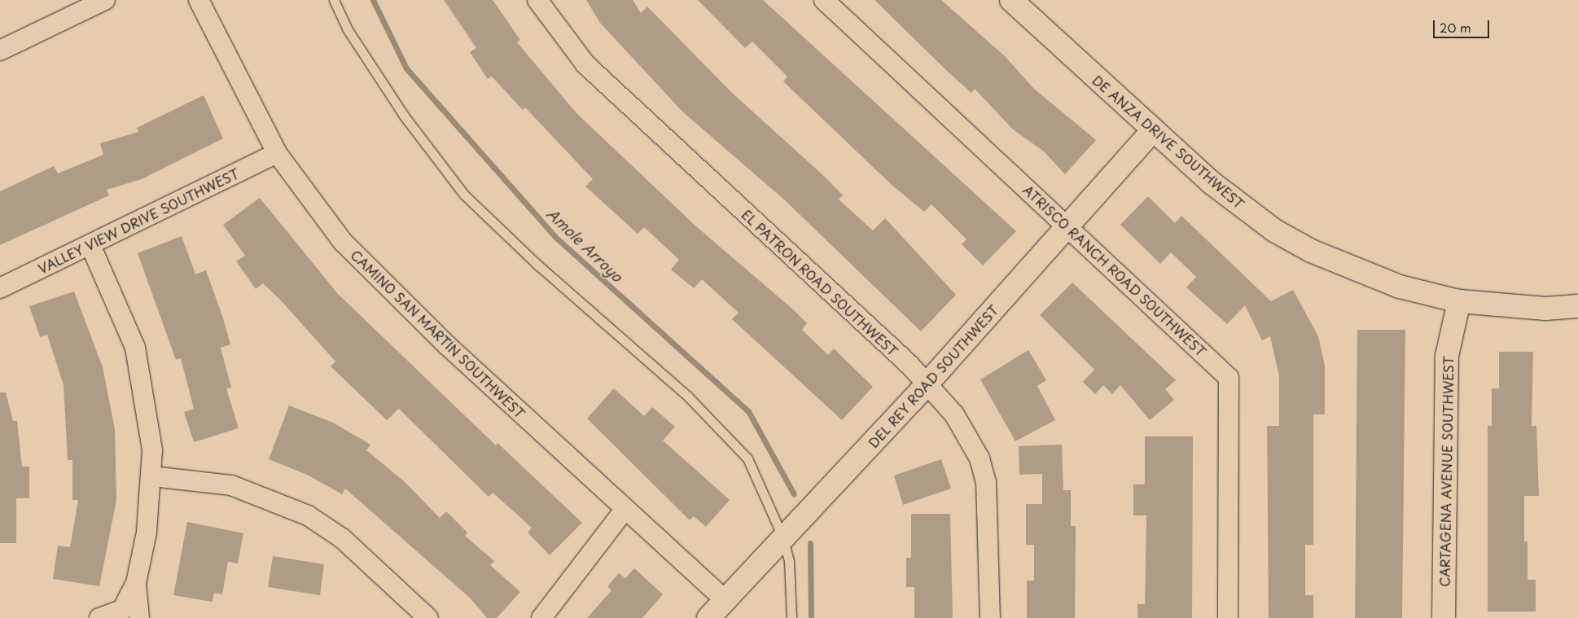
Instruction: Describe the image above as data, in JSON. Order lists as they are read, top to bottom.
{
  "streets": {
    "street": [
      "DE ANZA DRIVE SOUTHWEST",
      "VALLEY VIEW DRIVE SOUTHWEST",
      "ATRISCO RANCH ROAD SOUTHWEST",
      "EL PATRON ROAD SOUTHWEST",
      "CAMINO SAN MARTIN SOUTHWEST",
      "DEL REY ROAD SOUTHWEST",
      "CARTAGENA AVENUE SOUTHWEST"
    ]
  },
  "crossings": [
    ["DE ANZA DRIVE SOUTHWEST", "DEL REY ROAD SOUTHWEST"],
    ["DE ANZA DRIVE SOUTHWEST", "CARTAGENA AVENUE SOUTHWEST"],
    ["VALLEY VIEW DRIVE SOUTHWEST", "CAMINO SAN MARTIN SOUTHWEST"],
    ["ATRISCO RANCH ROAD SOUTHWEST", "DEL REY ROAD SOUTHWEST"],
    ["EL PATRON ROAD SOUTHWEST", "DEL REY ROAD SOUTHWEST"],
    ["CAMINO SAN MARTIN SOUTHWEST", "DEL REY ROAD SOUTHWEST"]
  ],
  "water": ["Amole Arroyo"],
  "scale_bar": "20 m"
}
